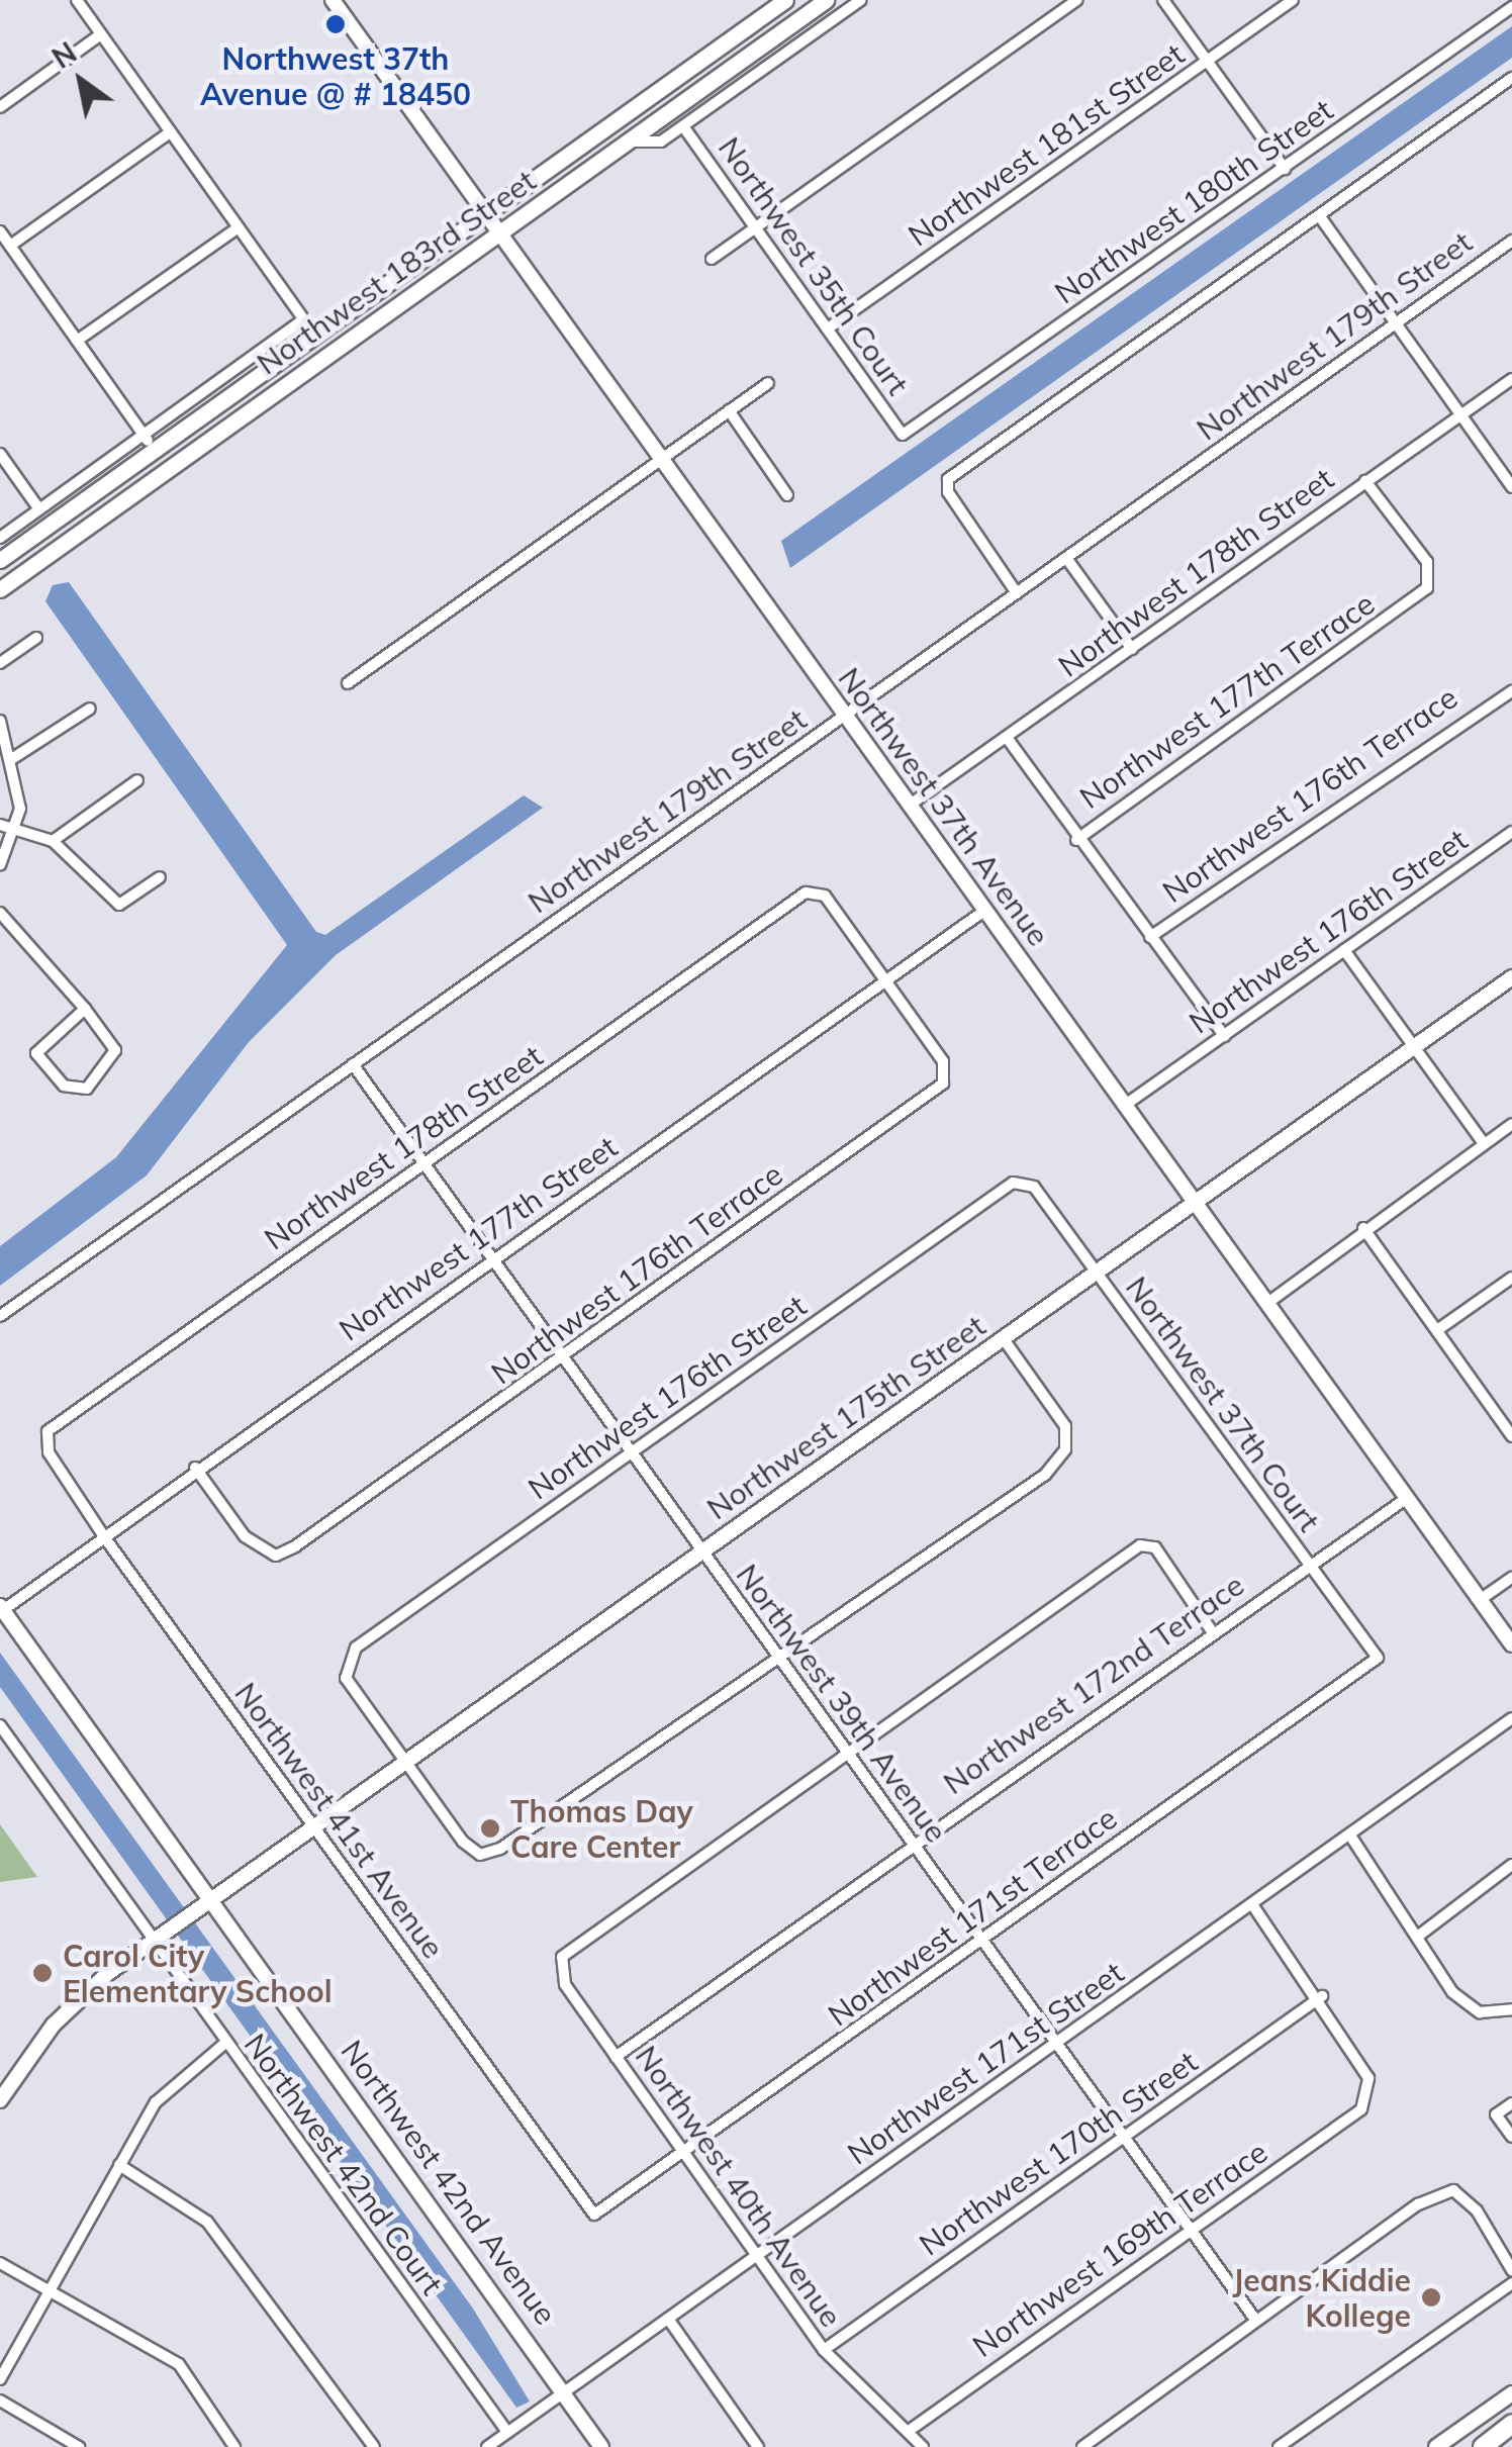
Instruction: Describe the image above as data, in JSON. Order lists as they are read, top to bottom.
{
  "streets": {
    "main road": ["Northwest 183rd Street"],
    "street": [
      "Northwest 181st Street",
      "Northwest 180th Street",
      "Northwest 35th Court",
      "Northwest 179th Street",
      "Northwest 178th Street",
      "Northwest 177th Terrace",
      "Northwest 176th Terrace",
      "Northwest 37th Avenue",
      "Northwest 176th Street",
      "Northwest 177th Street",
      "Northwest 37th Court",
      "Northwest 175th Street",
      "Northwest 172nd Terrace",
      "Northwest 39th Avenue",
      "Northwest 41st Avenue",
      "Northwest 171st Terrace",
      "Northwest 171st Street",
      "Northwest 170th Street",
      "Northwest 42nd Court",
      "Northwest 42nd Avenue",
      "Northwest 40th Avenue",
      "Northwest 169th Terrace"
    ]
  },
  "crossings": [
    ["Northwest 181st Street", "Northwest 35th Court"],
    ["Northwest 180th Street", "Northwest 35th Court"],
    ["Northwest 183rd Street", "Northwest 37th Avenue"],
    ["Northwest 179th Street", "Northwest 37th Avenue"],
    ["Northwest 179th Street", "Northwest 39th Avenue"],
    ["Northwest 178th Street", "Northwest 177th Terrace"],
    ["Northwest 178th Street", "Northwest 176th Terrace"],
    ["Northwest 178th Street", "Northwest 37th Avenue"],
    ["Northwest 178th Street", "Northwest 177th Street"],
    ["Northwest 178th Street", "Northwest 39th Avenue"],
    ["Northwest 178th Street", "Northwest 41st Avenue"],
    ["Northwest 176th Terrace", "Northwest 177th Street"],
    ["Northwest 176th Terrace", "Northwest 39th Avenue"],
    ["Northwest 37th Avenue", "Northwest 176th Street"],
    ["Northwest 37th Avenue", "Northwest 177th Street"],
    ["Northwest 37th Avenue", "Northwest 175th Street"],
    ["Northwest 37th Avenue", "Northwest 172nd Terrace"],
    ["Northwest 176th Street", "Northwest 37th Court"],
    ["Northwest 176th Street", "Northwest 175th Street"],
    ["Northwest 176th Street", "Northwest 39th Avenue"],
    ["Northwest 177th Street", "Northwest 39th Avenue"],
    ["Northwest 177th Street", "Northwest 41st Avenue"],
    ["Northwest 177th Street", "Northwest 42nd Avenue"],
    ["Northwest 37th Court", "Northwest 175th Street"],
    ["Northwest 37th Court", "Northwest 172nd Terrace"],
    ["Northwest 37th Court", "Northwest 171st Terrace"],
    ["Northwest 175th Street", "Northwest 39th Avenue"],
    ["Northwest 175th Street", "Northwest 41st Avenue"],
    ["Northwest 175th Street", "Northwest 42nd Court"],
    ["Northwest 175th Street", "Northwest 42nd Avenue"],
    ["Northwest 172nd Terrace", "Northwest 39th Avenue"],
    ["Northwest 172nd Terrace", "Northwest 40th Avenue"],
    ["Northwest 39th Avenue", "Northwest 171st Terrace"],
    ["Northwest 39th Avenue", "Northwest 171st Street"],
    ["Northwest 39th Avenue", "Northwest 170th Street"],
    ["Northwest 39th Avenue", "Northwest 40th Avenue"],
    ["Northwest 39th Avenue", "Northwest 169th Terrace"],
    ["Northwest 41st Avenue", "Northwest 171st Terrace"],
    ["Northwest 171st Terrace", "Northwest 40th Avenue"],
    ["Northwest 171st Street", "Northwest 42nd Court"],
    ["Northwest 171st Street", "Northwest 42nd Avenue"],
    ["Northwest 171st Street", "Northwest 40th Avenue"],
    ["Northwest 170th Street", "Northwest 40th Avenue"],
    ["Northwest 170th Street", "Northwest 169th Terrace"],
    ["Northwest 40th Avenue", "Northwest 169th Terrace"]
  ],
  "places": [
    "Northwest 37th Avenue @ # 18450",
    "Thomas Day Care Center",
    "Carol City Elementary School",
    "Jeans Kiddie Kollege"
  ],
  "north": "top left"
}
